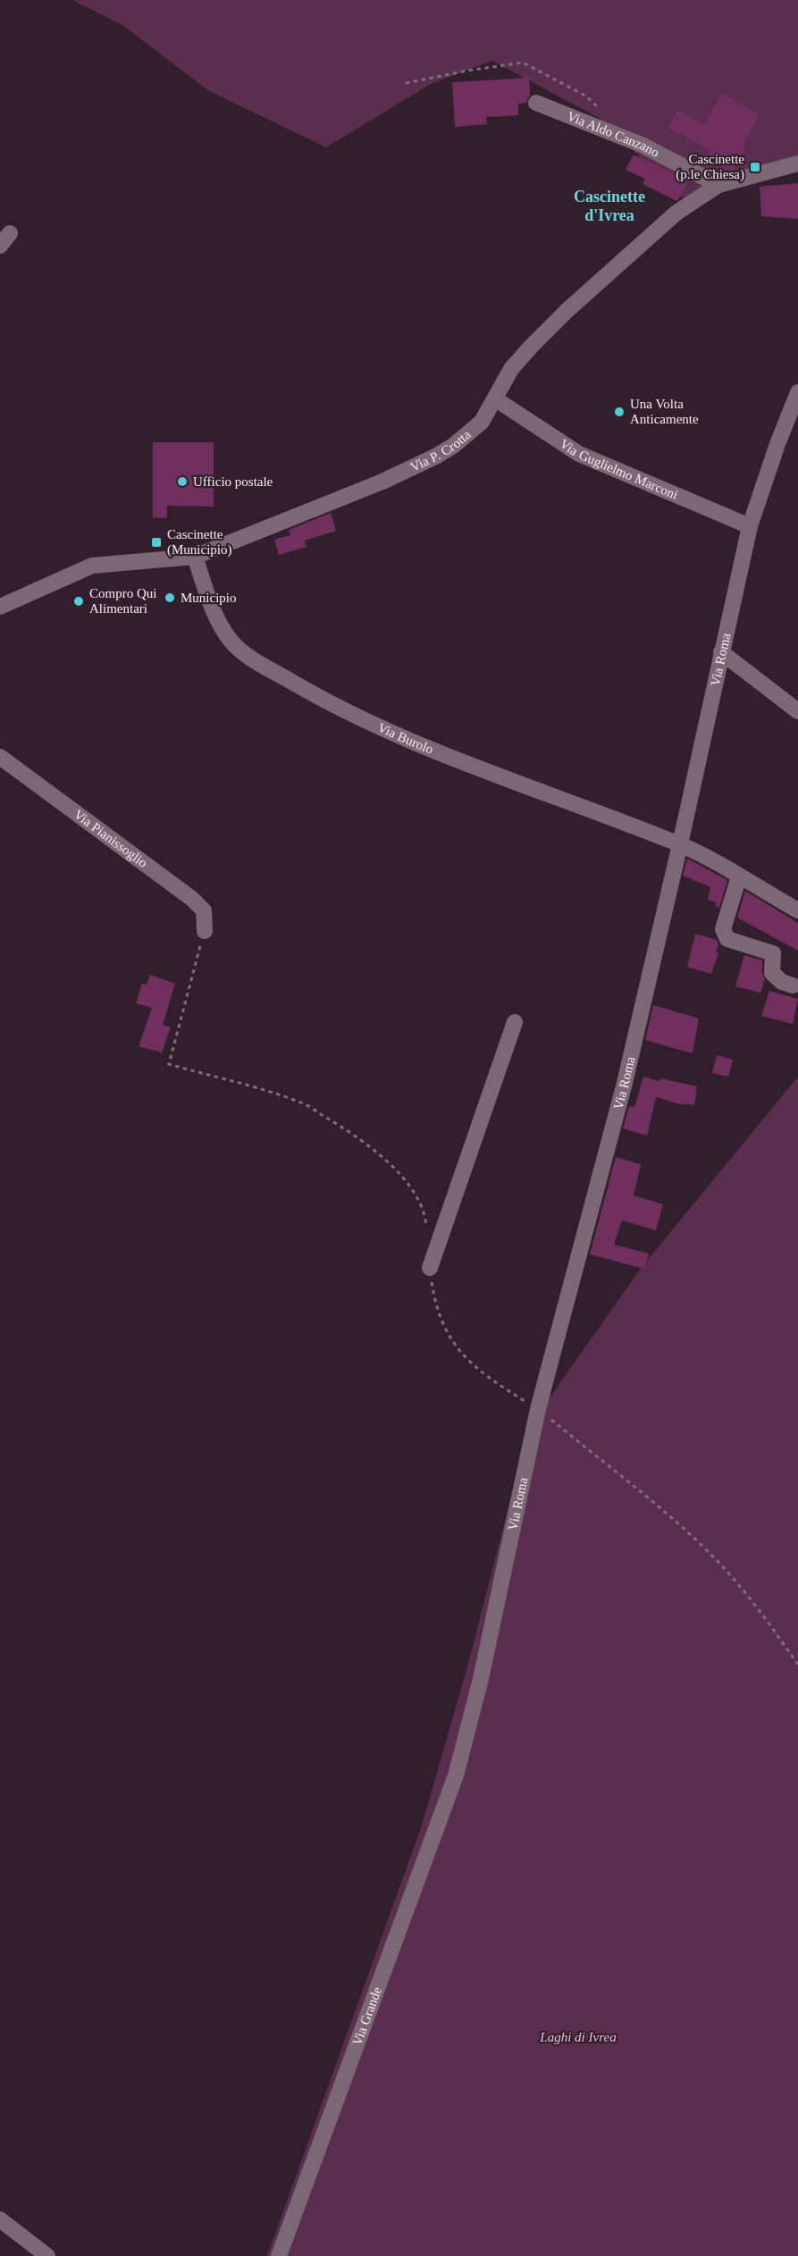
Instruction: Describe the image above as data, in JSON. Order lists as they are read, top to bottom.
{
  "streets": {
    "street": [
      "Via Aldo Canzano",
      "Via P. Crotta",
      "Via Guglielmo Marconi",
      "Via Roma",
      "Via Burolo",
      "Via Pianissoglio",
      "Via Grande"
    ]
  },
  "crossings": [
    ["Via Aldo Canzano", "Via P. Crotta"],
    ["Via P. Crotta", "Via Guglielmo Marconi"],
    ["Via P. Crotta", "Via Burolo"],
    ["Via Guglielmo Marconi", "Via Roma"],
    ["Via Roma", "Via Burolo"],
    ["Via Roma", "Via Grande"]
  ],
  "districts": ["Cascinette d'Ivrea"],
  "parks": ["Laghi di Ivrea"],
  "places": {
    "transit": ["Cascinette (p.le Chiesa)", "Cascinette (Municipio)"],
    "other": [
      "Una Volta Anticamente",
      "Ufficio postale",
      "Municipio",
      "Compro Qui Alimentari"
    ]
  }
}
